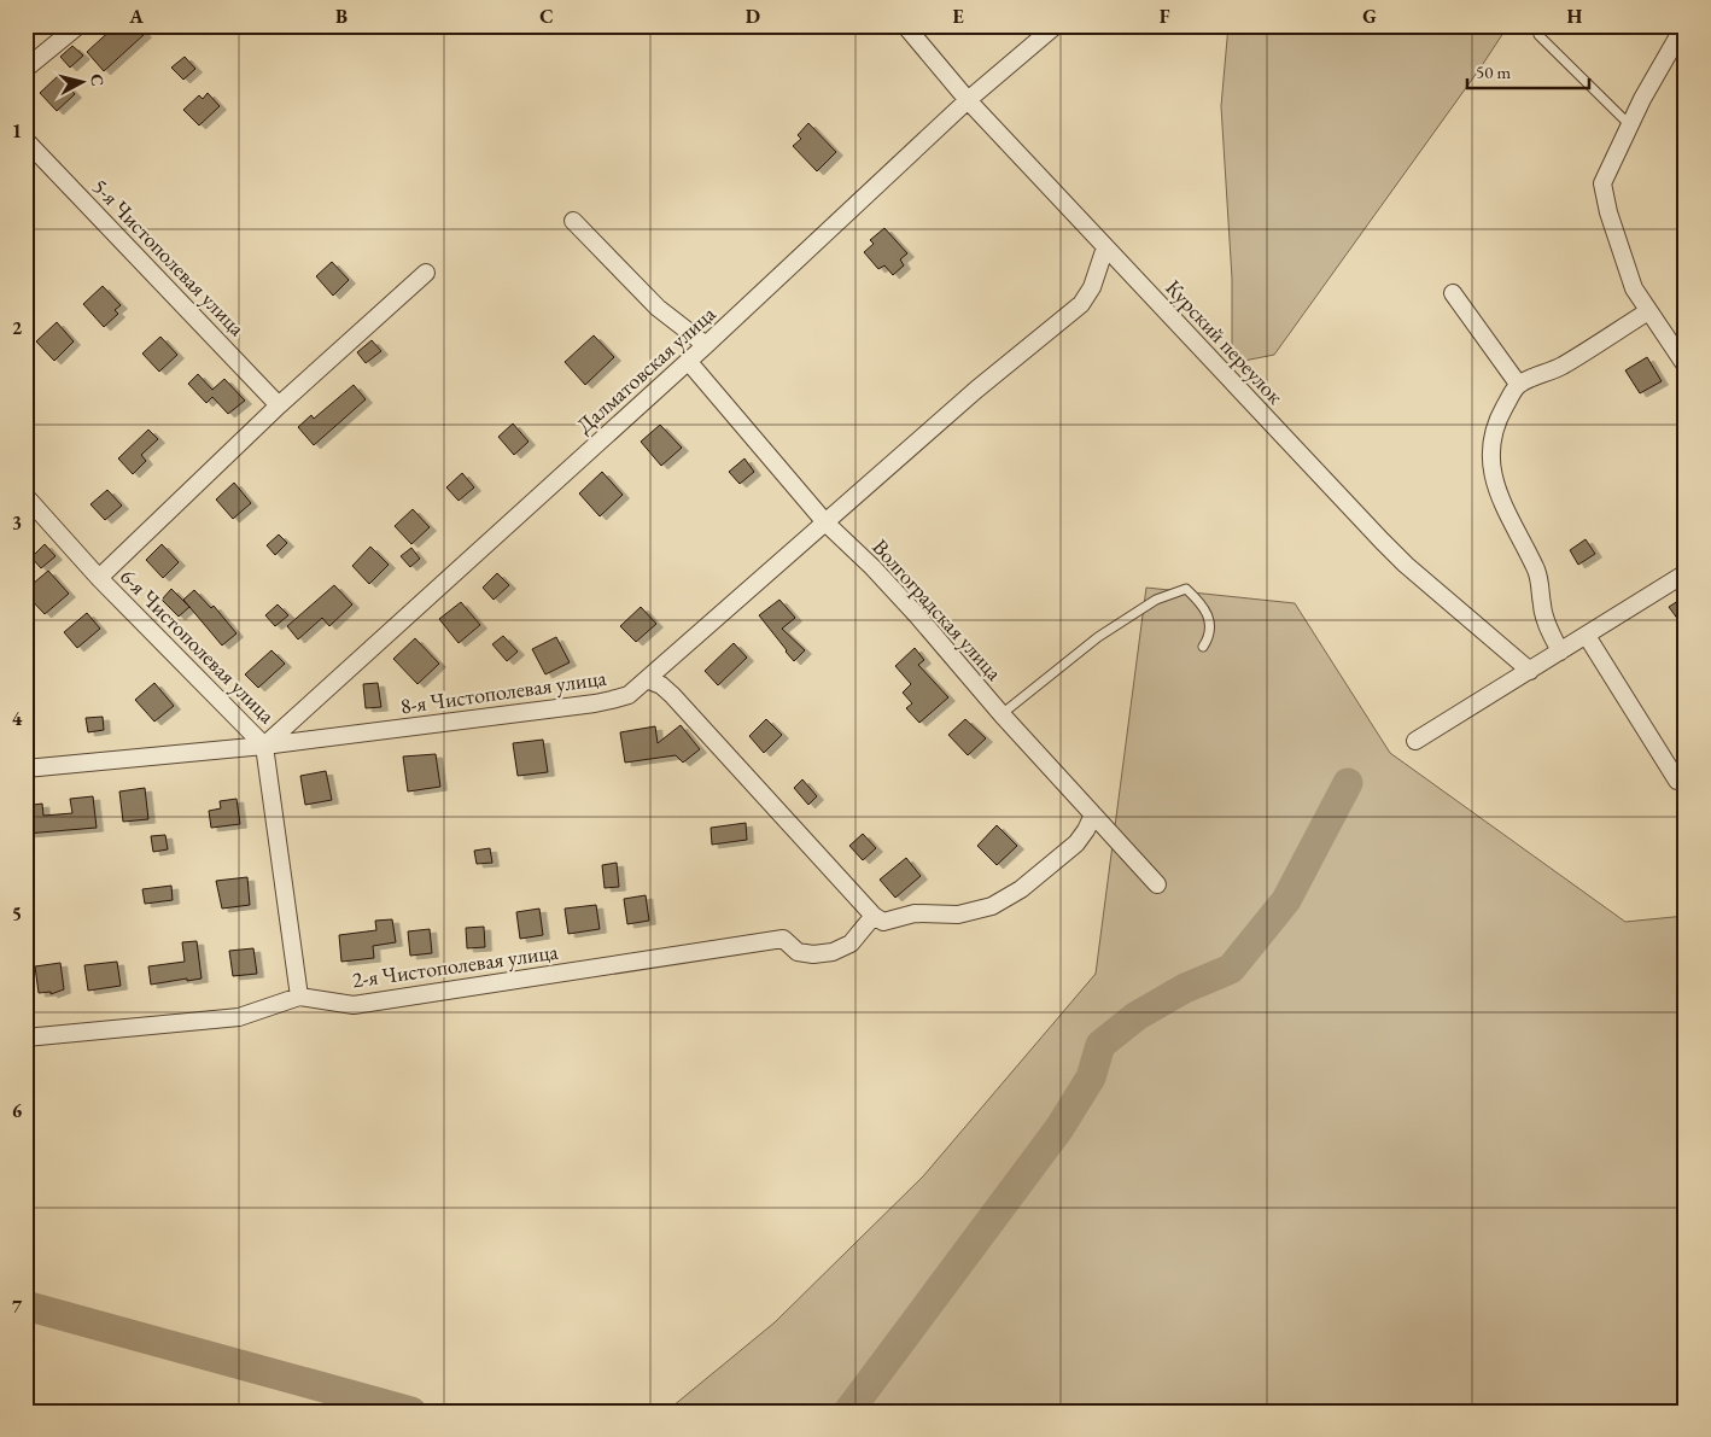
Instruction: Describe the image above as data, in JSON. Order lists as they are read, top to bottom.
{
  "streets": {
    "street": [
      "5-я Чистополевая улица",
      "Курский переулок",
      "Далматовская улица",
      "Волгоградская улица",
      "6-я Чистополевая улица",
      "8-я Чистополевая улица",
      "2-я Чистополевая улица"
    ]
  },
  "crossings": [
    ["Курский переулок", "Далматовская улица"],
    ["Курский переулок", "8-я Чистополевая улица"],
    ["Далматовская улица", "Волгоградская улица"],
    ["Далматовская улица", "6-я Чистополевая улица"],
    ["Далматовская улица", "8-я Чистополевая улица"],
    ["Волгоградская улица", "8-я Чистополевая улица"],
    ["6-я Чистополевая улица", "8-я Чистополевая улица"],
    ["6-я Чистополевая улица", "2-я Чистополевая улица"]
  ],
  "scale_bar": "50 m",
  "north": "right",
  "grid": {
    "columns": [
      "A",
      "B",
      "C",
      "D",
      "E",
      "F",
      "G",
      "H"
    ],
    "rows": [
      "1",
      "2",
      "3",
      "4",
      "5",
      "6",
      "7"
    ]
  }
}
